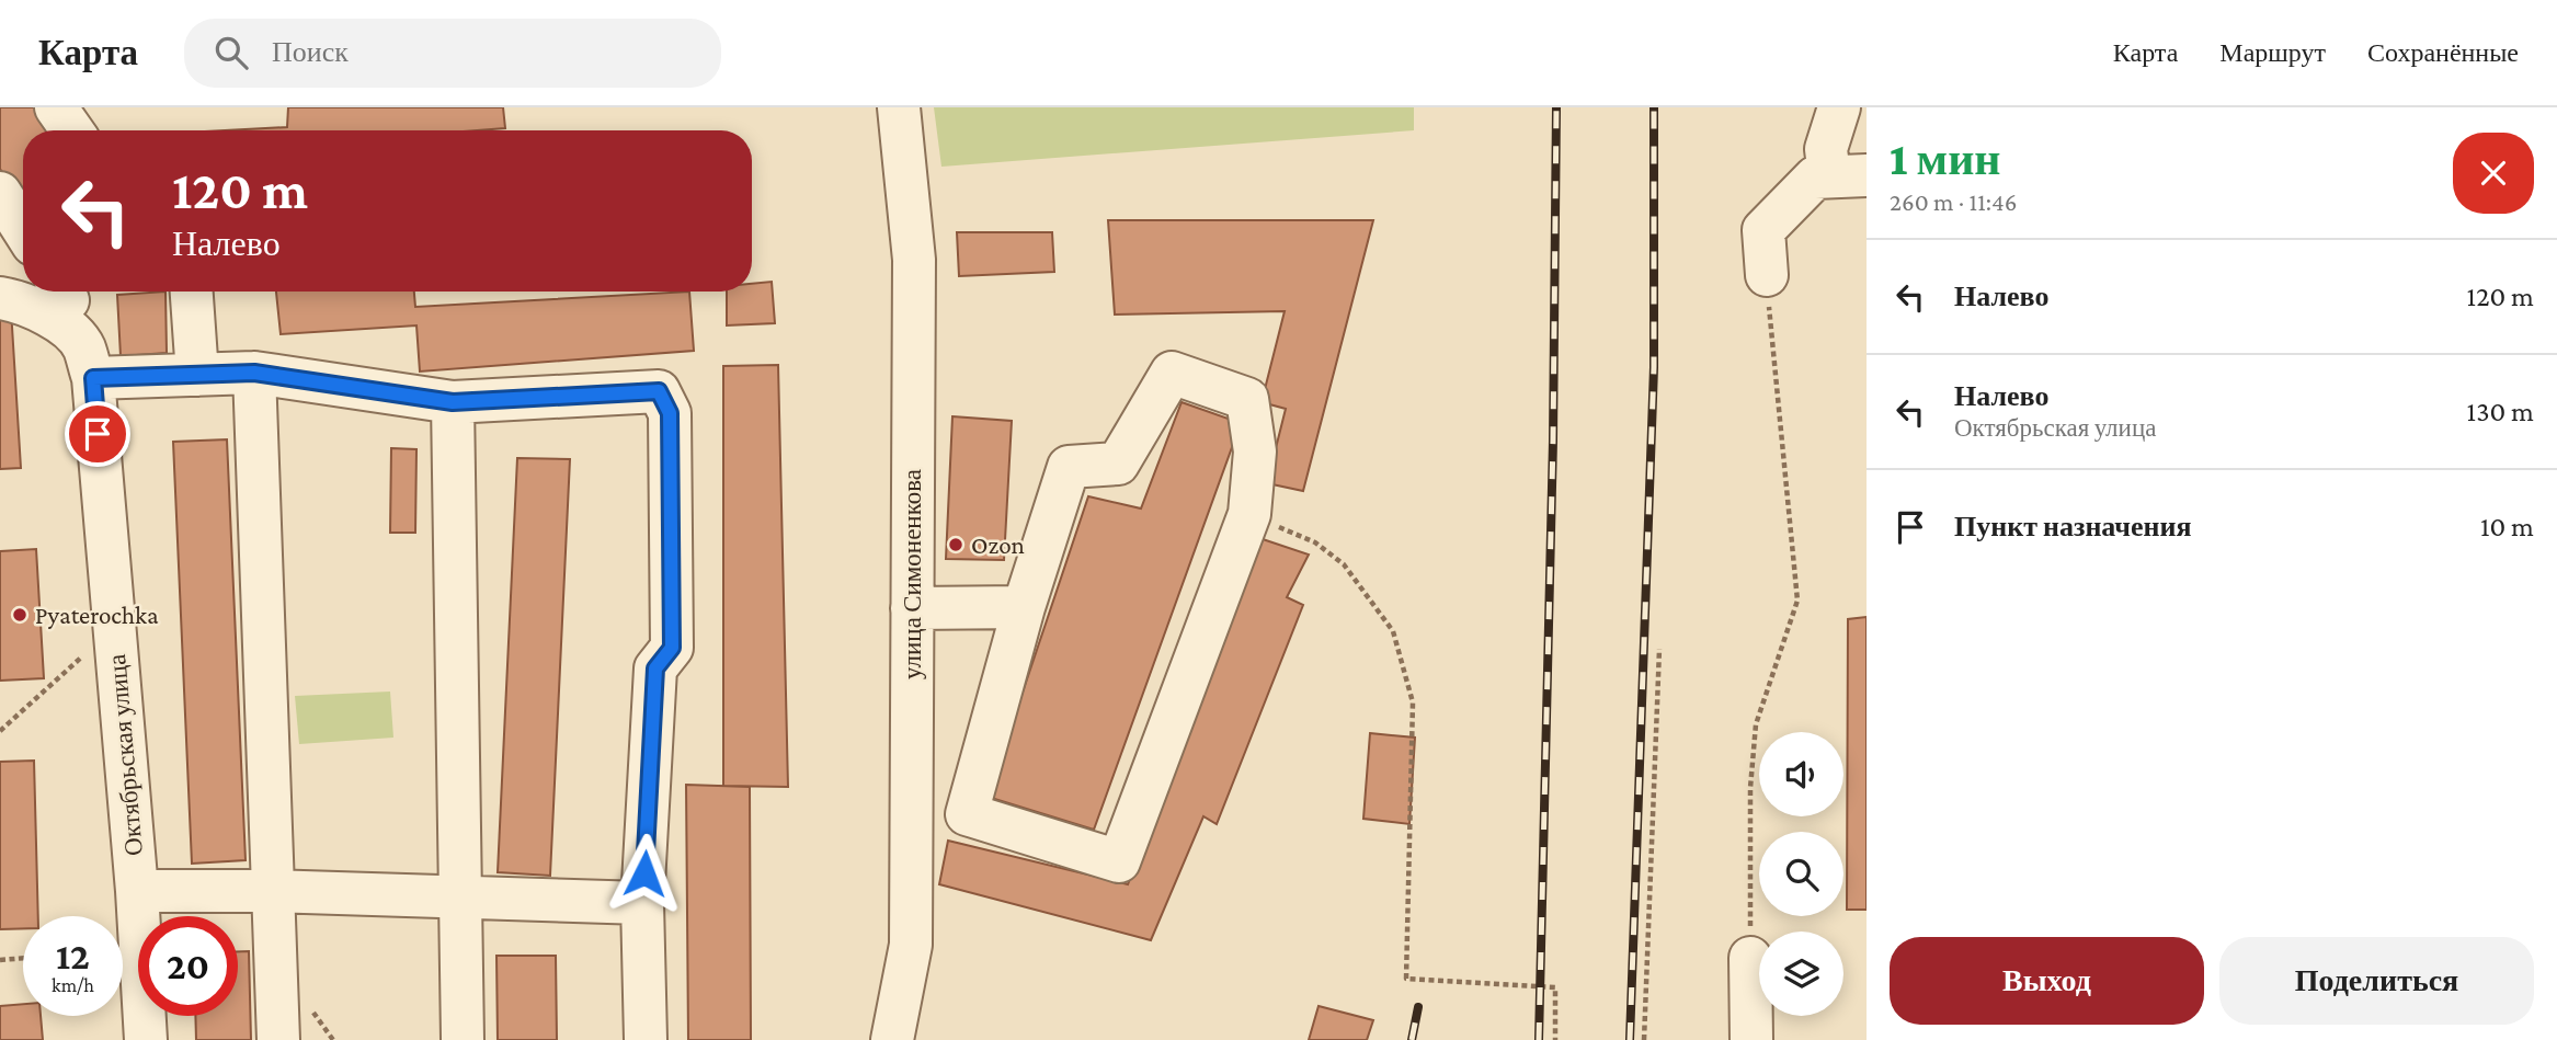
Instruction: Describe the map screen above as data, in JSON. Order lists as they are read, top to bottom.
{
  "streets": {
    "street": ["улица Симоненкова", "Октябрьская улица"]
  },
  "places": ["Ozon", "Pyaterochka"],
  "page": {
    "header": "Карта",
    "search": "Поиск",
    "nav": ["Карта", "Маршрут", "Сохранённые"],
    "heading": ["1 мин", "260 m · 11:46"],
    "turn": ["120 m", "Налево"],
    "list": [
      {
        "name": "Налево",
        "value": "120 m"
      },
      {
        "name": "Налево",
        "note": "Октябрьская улица",
        "value": "130 m"
      },
      {
        "name": "Пункт назначения",
        "value": "10 m"
      }
    ],
    "speed": "12 km/h",
    "limit": "20",
    "buttons": ["Выход", "Поделиться"]
  }
}
